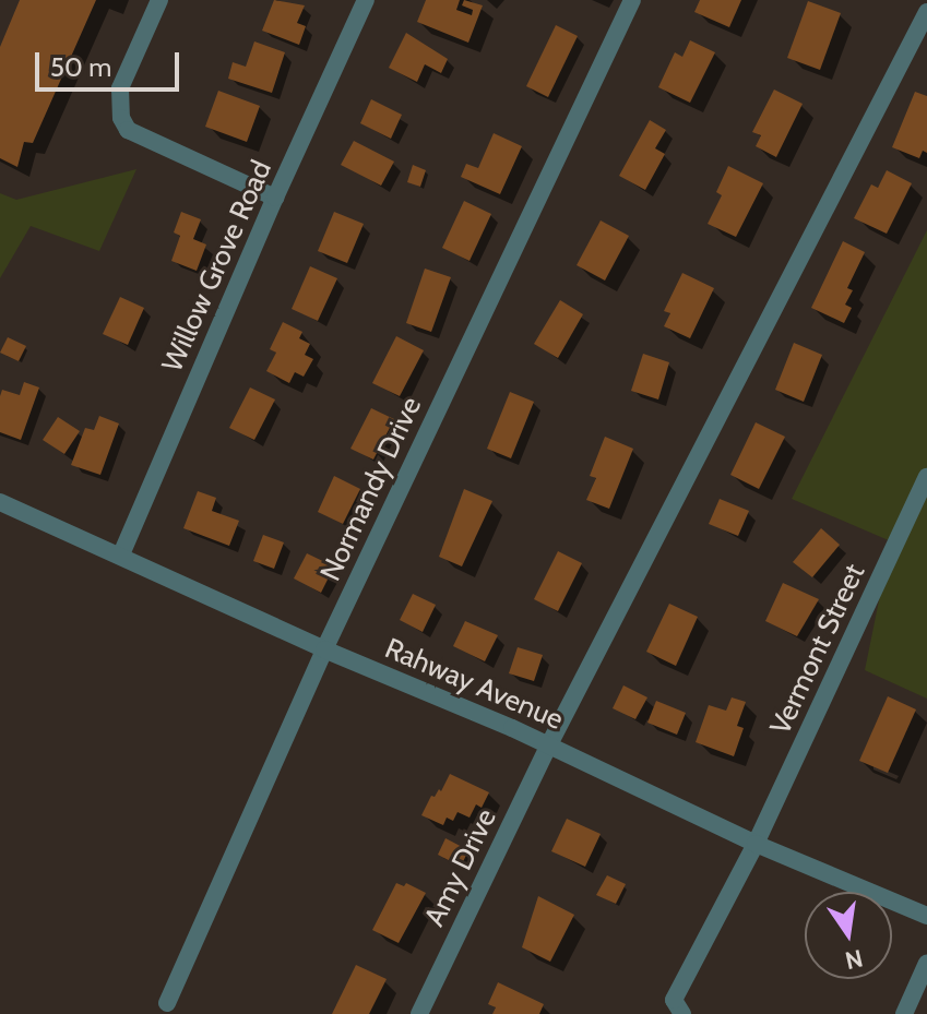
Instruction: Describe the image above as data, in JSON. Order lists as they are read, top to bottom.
{
  "streets": {
    "street": [
      "Willow Grove Road",
      "Normandy Drive",
      "Vermont Street",
      "Rahway Avenue",
      "Amy Drive"
    ]
  },
  "crossings": [
    ["Willow Grove Road", "Rahway Avenue"],
    ["Normandy Drive", "Rahway Avenue"],
    ["Vermont Street", "Rahway Avenue"],
    ["Rahway Avenue", "Amy Drive"]
  ],
  "scale_bar": "50 m",
  "north": "bottom"
}
